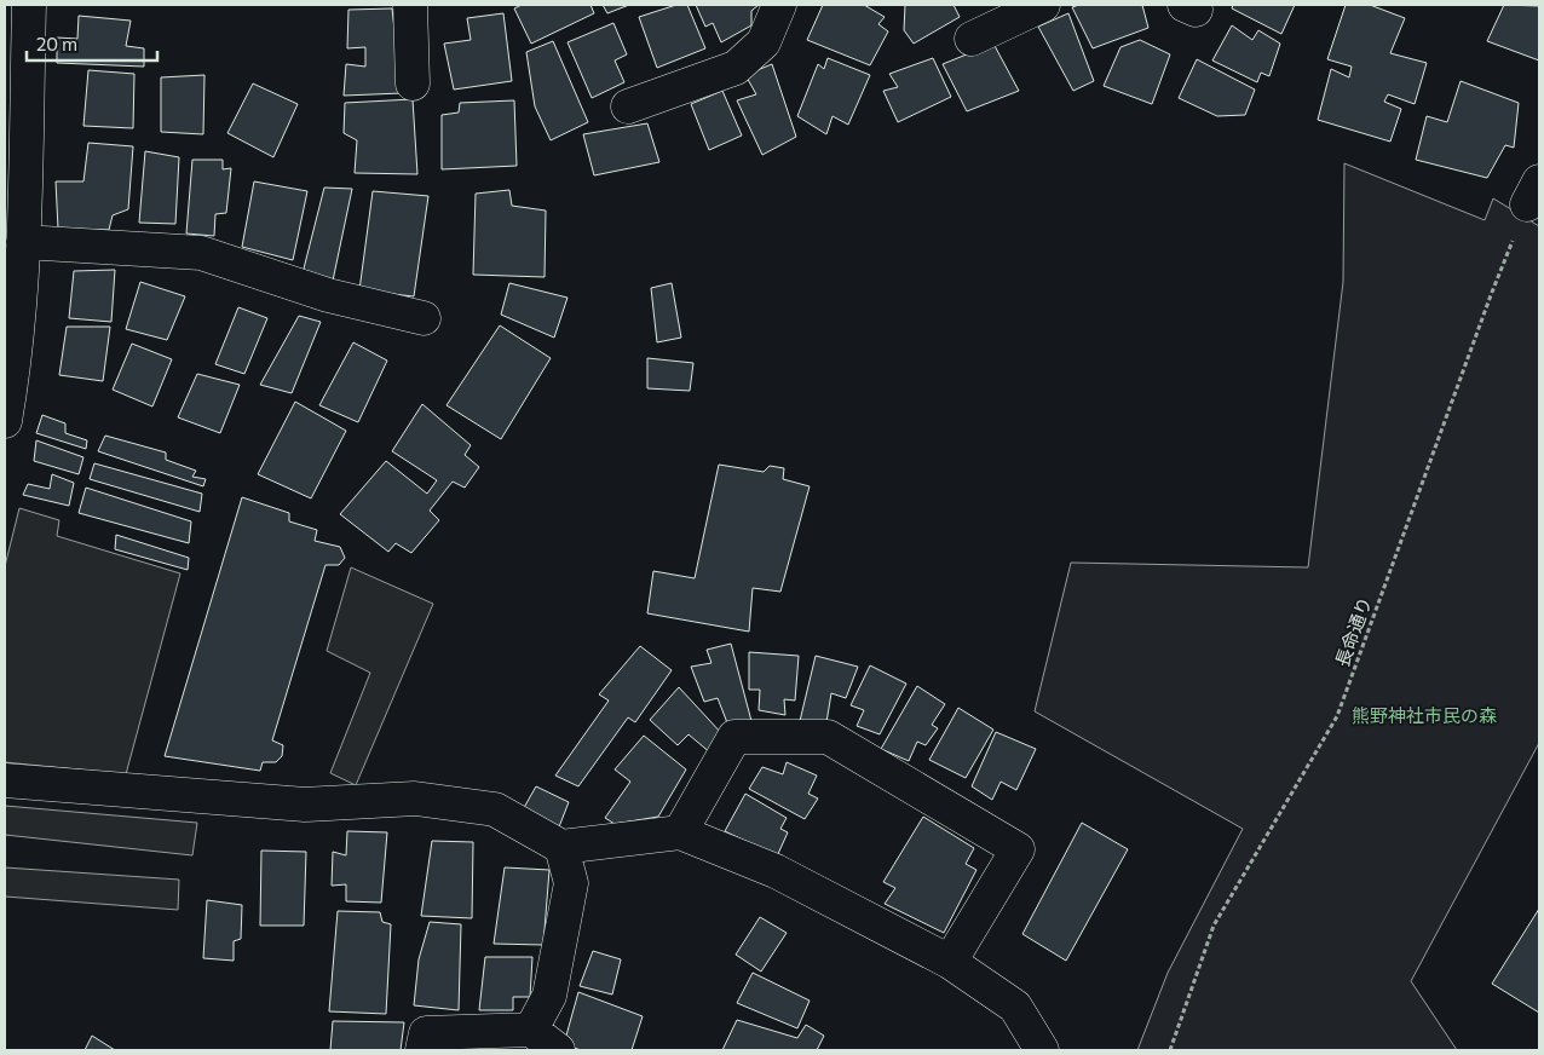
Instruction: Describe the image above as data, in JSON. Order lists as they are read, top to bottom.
{
  "streets": {
    "path": ["長命通り"]
  },
  "parks": ["熊野神社市民の森"],
  "scale_bar": "20 m"
}
